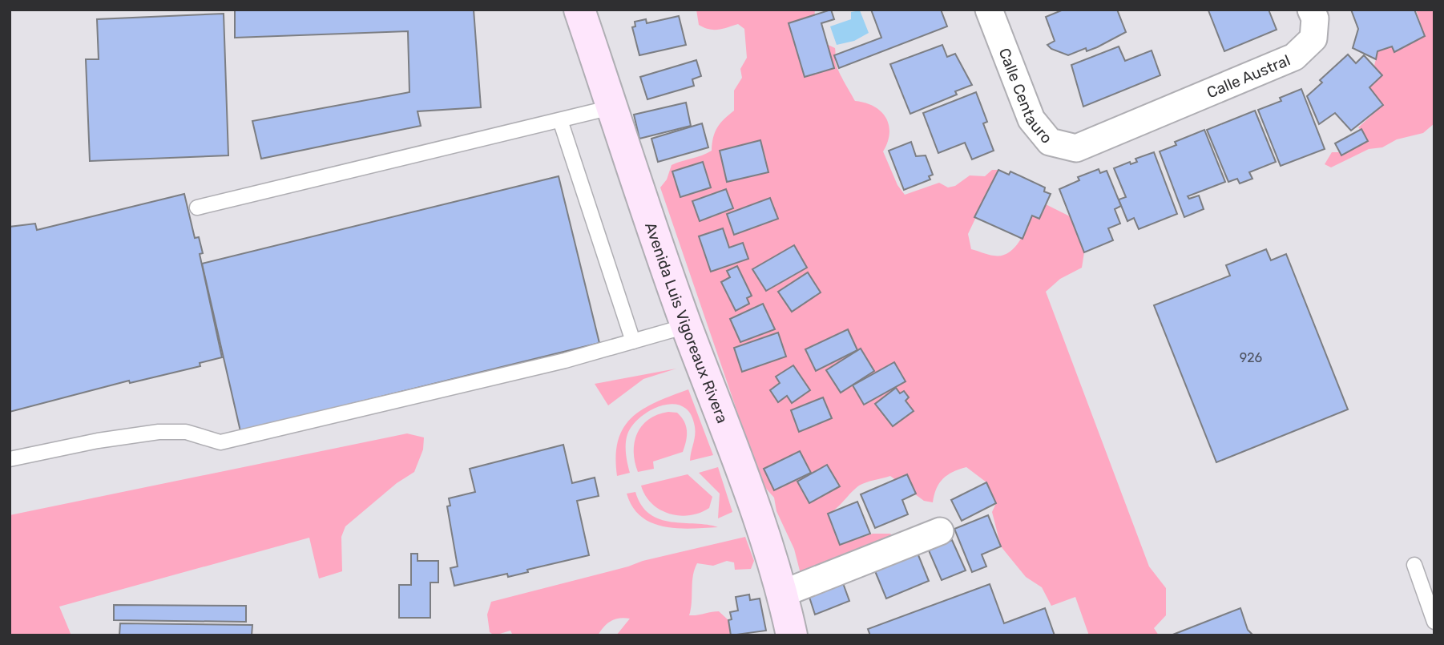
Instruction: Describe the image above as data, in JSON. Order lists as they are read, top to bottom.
{
  "streets": {
    "main road": ["Avenida Luis Vigoreaux Rivera"],
    "street": ["Calle Austral", "Calle Centauro"]
  },
  "crossings": [
    ["Calle Austral", "Calle Centauro"]
  ],
  "house_numbers": ["926"]
}
